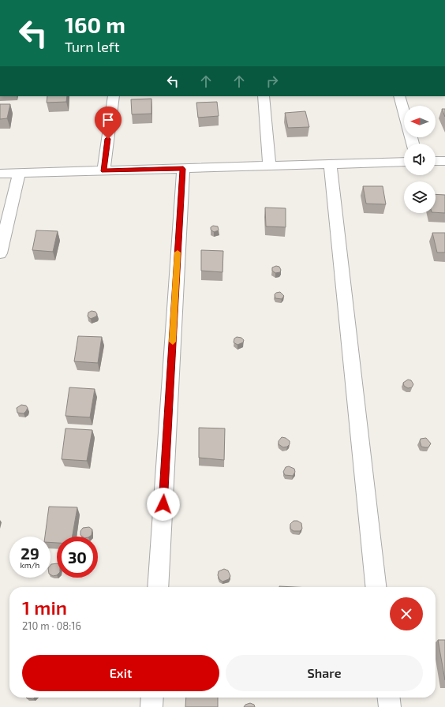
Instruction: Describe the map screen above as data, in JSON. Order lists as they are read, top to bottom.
{
  "north": "left",
  "page": {
    "turn": ["160 m", "Turn left"],
    "speed": "29 km/h",
    "limit": "30",
    "heading": ["1 min", "210 m · 08:16"],
    "buttons": ["Exit", "Share"]
  }
}
